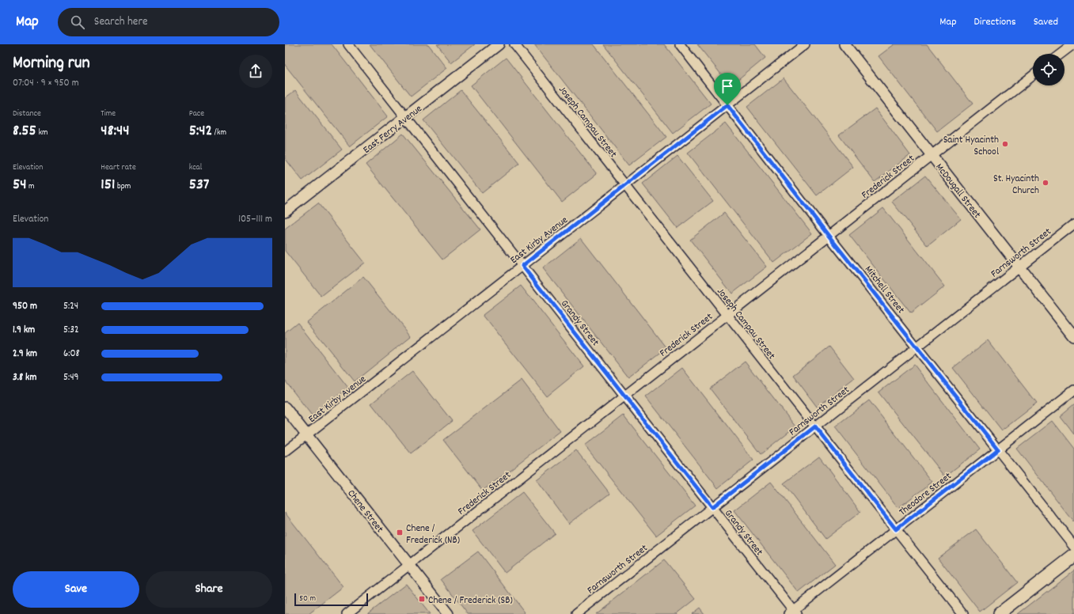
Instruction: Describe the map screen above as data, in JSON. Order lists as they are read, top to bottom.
{
  "streets": {
    "street": [
      "Joseph Campau Street",
      "East Ferry Avenue",
      "Frederick Street",
      "McDougall Street",
      "East Kirby Avenue",
      "Farnsworth Street",
      "Mitchell Street",
      "Grandy Street",
      "Theodore Street",
      "Chene Street"
    ]
  },
  "crossings": [
    ["Joseph Campau Street", "Frederick Street"],
    ["Joseph Campau Street", "East Kirby Avenue"],
    ["Joseph Campau Street", "Farnsworth Street"],
    ["Joseph Campau Street", "Theodore Street"],
    ["East Ferry Avenue", "Grandy Street"],
    ["Frederick Street", "McDougall Street"],
    ["Frederick Street", "Mitchell Street"],
    ["Frederick Street", "Grandy Street"],
    ["Frederick Street", "Chene Street"],
    ["McDougall Street", "Farnsworth Street"],
    ["East Kirby Avenue", "Mitchell Street"],
    ["East Kirby Avenue", "Grandy Street"],
    ["East Kirby Avenue", "Chene Street"],
    ["Farnsworth Street", "Mitchell Street"],
    ["Farnsworth Street", "Grandy Street"],
    ["Mitchell Street", "Theodore Street"],
    ["Grandy Street", "Theodore Street"]
  ],
  "places": {
    "other": ["Saint Hyacinth School", "St. Hyacinth Church"],
    "transit": ["Chene / Frederick (NB)", "Chene / Frederick (SB)"]
  },
  "scale_bar": "50 m",
  "page": {
    "header": "Map",
    "search": "Search here",
    "nav": ["Map", "Directions", "Saved"],
    "heading": ["Morning run", "07:04 · 9 × 950 m"],
    "stats": [
      ["Distance", "8.55 km"],
      ["Time", "48:44"],
      ["Pace", "5:42 /km"],
      ["Elevation", "54 m"],
      ["Heart rate", "151 bpm"],
      ["kcal", "537"]
    ],
    "chart": ["Elevation", "105–111 m"],
    "list": [
      {
        "name": "950 m",
        "note": "5:24"
      },
      {
        "name": "1.9 km",
        "note": "5:32"
      },
      {
        "name": "2.9 km",
        "note": "6:08"
      },
      {
        "name": "3.8 km",
        "note": "5:49"
      }
    ],
    "buttons": ["Save", "Share"],
    "scale": "50 m"
  }
}
